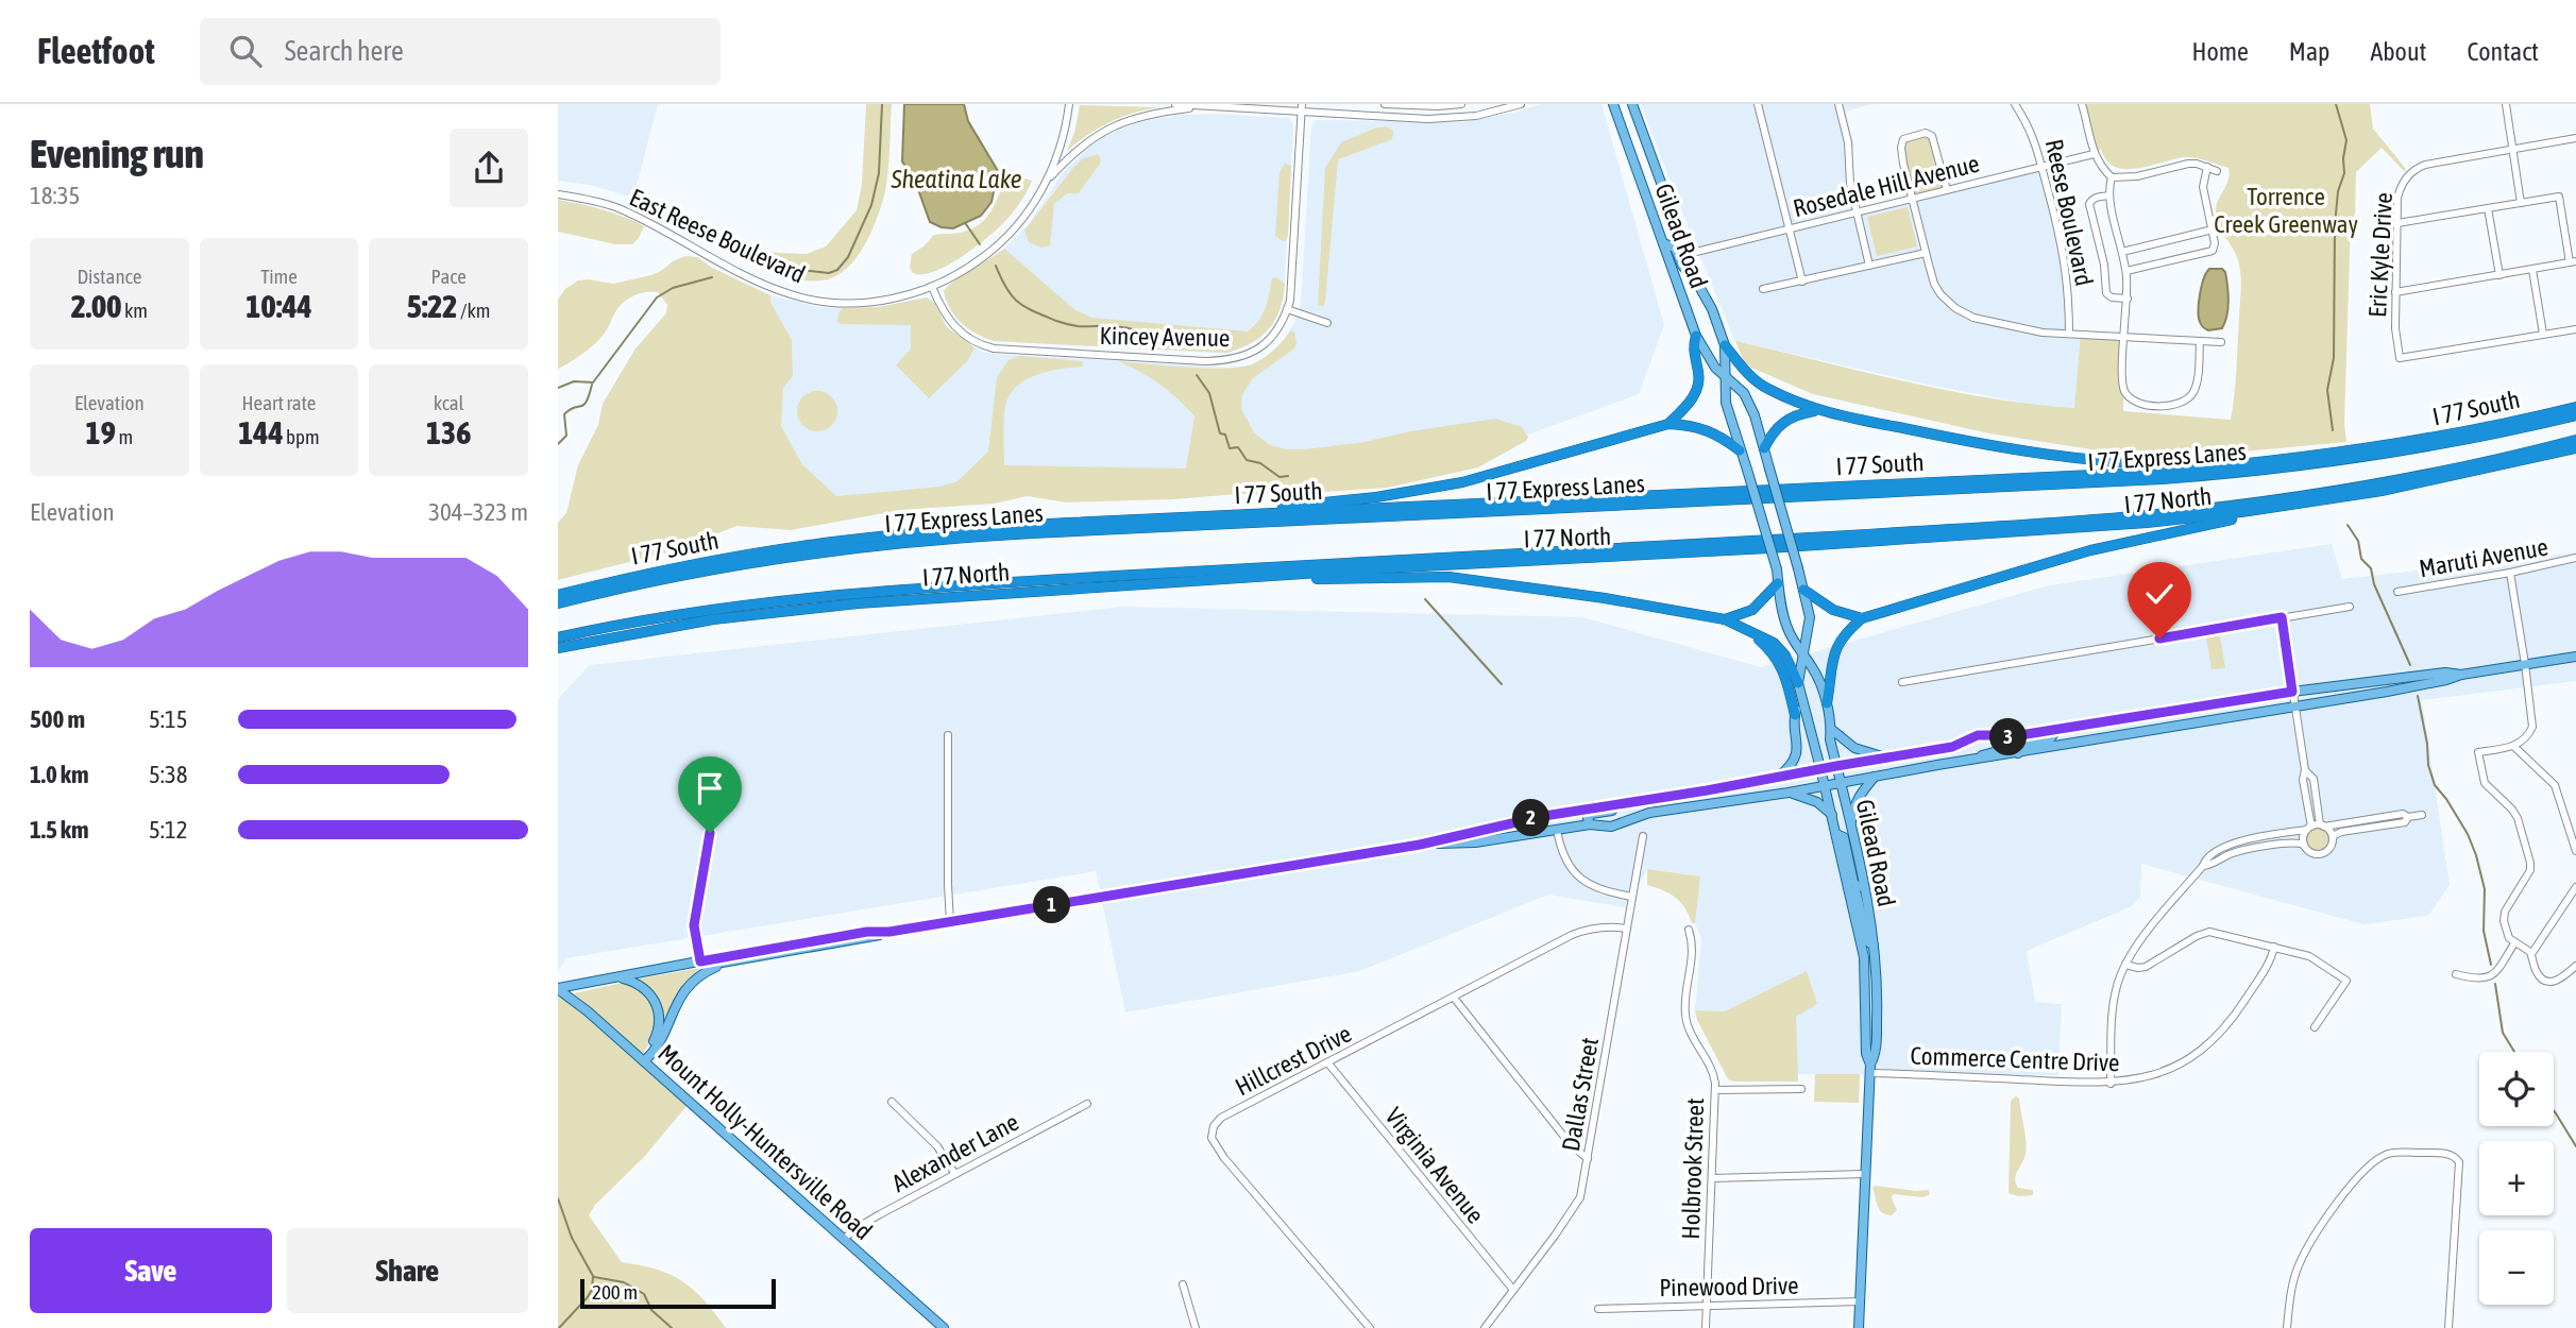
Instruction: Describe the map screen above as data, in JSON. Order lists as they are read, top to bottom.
{
  "streets": {
    "highway": ["I 77 South", "I 77 Express Lanes", "I 77 North"],
    "main road": ["Gilead Road", "Mount Holly-Huntersville Road"],
    "street": [
      "Rosedale Hill Avenue",
      "Reese Boulevard",
      "East Reese Boulevard",
      "Eric Kyle Drive",
      "Kincey Avenue",
      "Maruti Avenue",
      "Commerce Centre Drive",
      "Hillcrest Drive",
      "Dallas Street",
      "Alexander Lane",
      "Virginia Avenue",
      "Holbrook Street",
      "Pinewood Drive"
    ]
  },
  "crossings": [
    ["Rosedale Hill Avenue", "Reese Boulevard"],
    ["Rosedale Hill Avenue", "Gilead Road"],
    ["East Reese Boulevard", "Kincey Avenue"],
    ["Gilead Road", "Commerce Centre Drive"],
    ["Gilead Road", "Pinewood Drive"],
    ["Hillcrest Drive", "Dallas Street"],
    ["Hillcrest Drive", "Virginia Avenue"],
    ["Dallas Street", "Virginia Avenue"],
    ["Mount Holly-Huntersville Road", "Alexander Lane"],
    ["Holbrook Street", "Pinewood Drive"]
  ],
  "water": ["Sheatina Lake"],
  "parks": ["Torrence Creek Greenway"],
  "scale_bar": "200 m",
  "page": {
    "header": "Fleetfoot",
    "search": "Search here",
    "nav": [
      "Home",
      "Map",
      "About",
      "Contact"
    ],
    "heading": ["Evening run", "18:35"],
    "stats": [
      ["Distance", "2.00 km"],
      ["Time", "10:44"],
      ["Pace", "5:22 /km"],
      ["Elevation", "19 m"],
      ["Heart rate", "144 bpm"],
      ["kcal", "136"]
    ],
    "chart": ["Elevation", "304–323 m"],
    "list": [
      {
        "name": "500 m",
        "note": "5:15"
      },
      {
        "name": "1.0 km",
        "note": "5:38"
      },
      {
        "name": "1.5 km",
        "note": "5:12"
      }
    ],
    "pins": ["3", "2", "1"],
    "map_buttons": ["+", "−"],
    "buttons": ["Save", "Share"],
    "scale": "200 m"
  }
}
